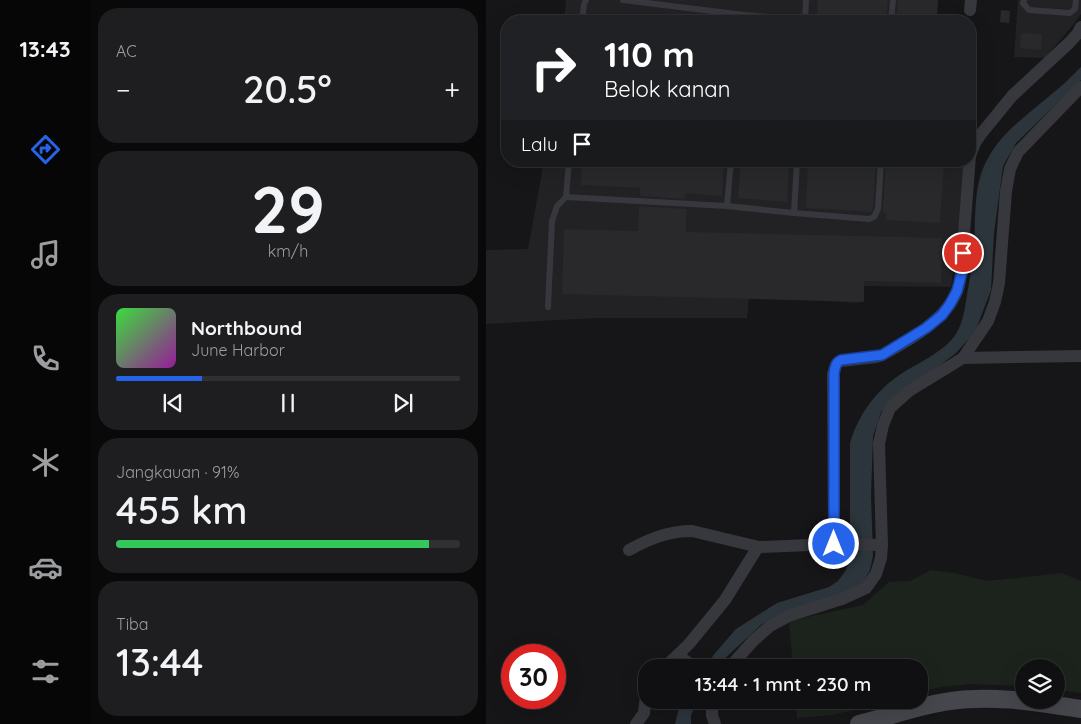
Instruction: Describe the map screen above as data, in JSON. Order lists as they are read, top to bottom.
{
  "page": {
    "tabs": "13:43",
    "tile": [
      "AC",
      ["29", "km/h"],
      ["Jangkauan · 91%", "455 km"],
      ["Tiba", "13:44"]
    ],
    "turn": ["110 m", "Belok kanan"],
    "heat": ["−", "20.5°", "+"],
    "then": "Lalu",
    "song": ["Northbound", "June Harbor"],
    "limit": "30",
    "trip": "13:44 · 1 mnt · 230 m"
  }
}
